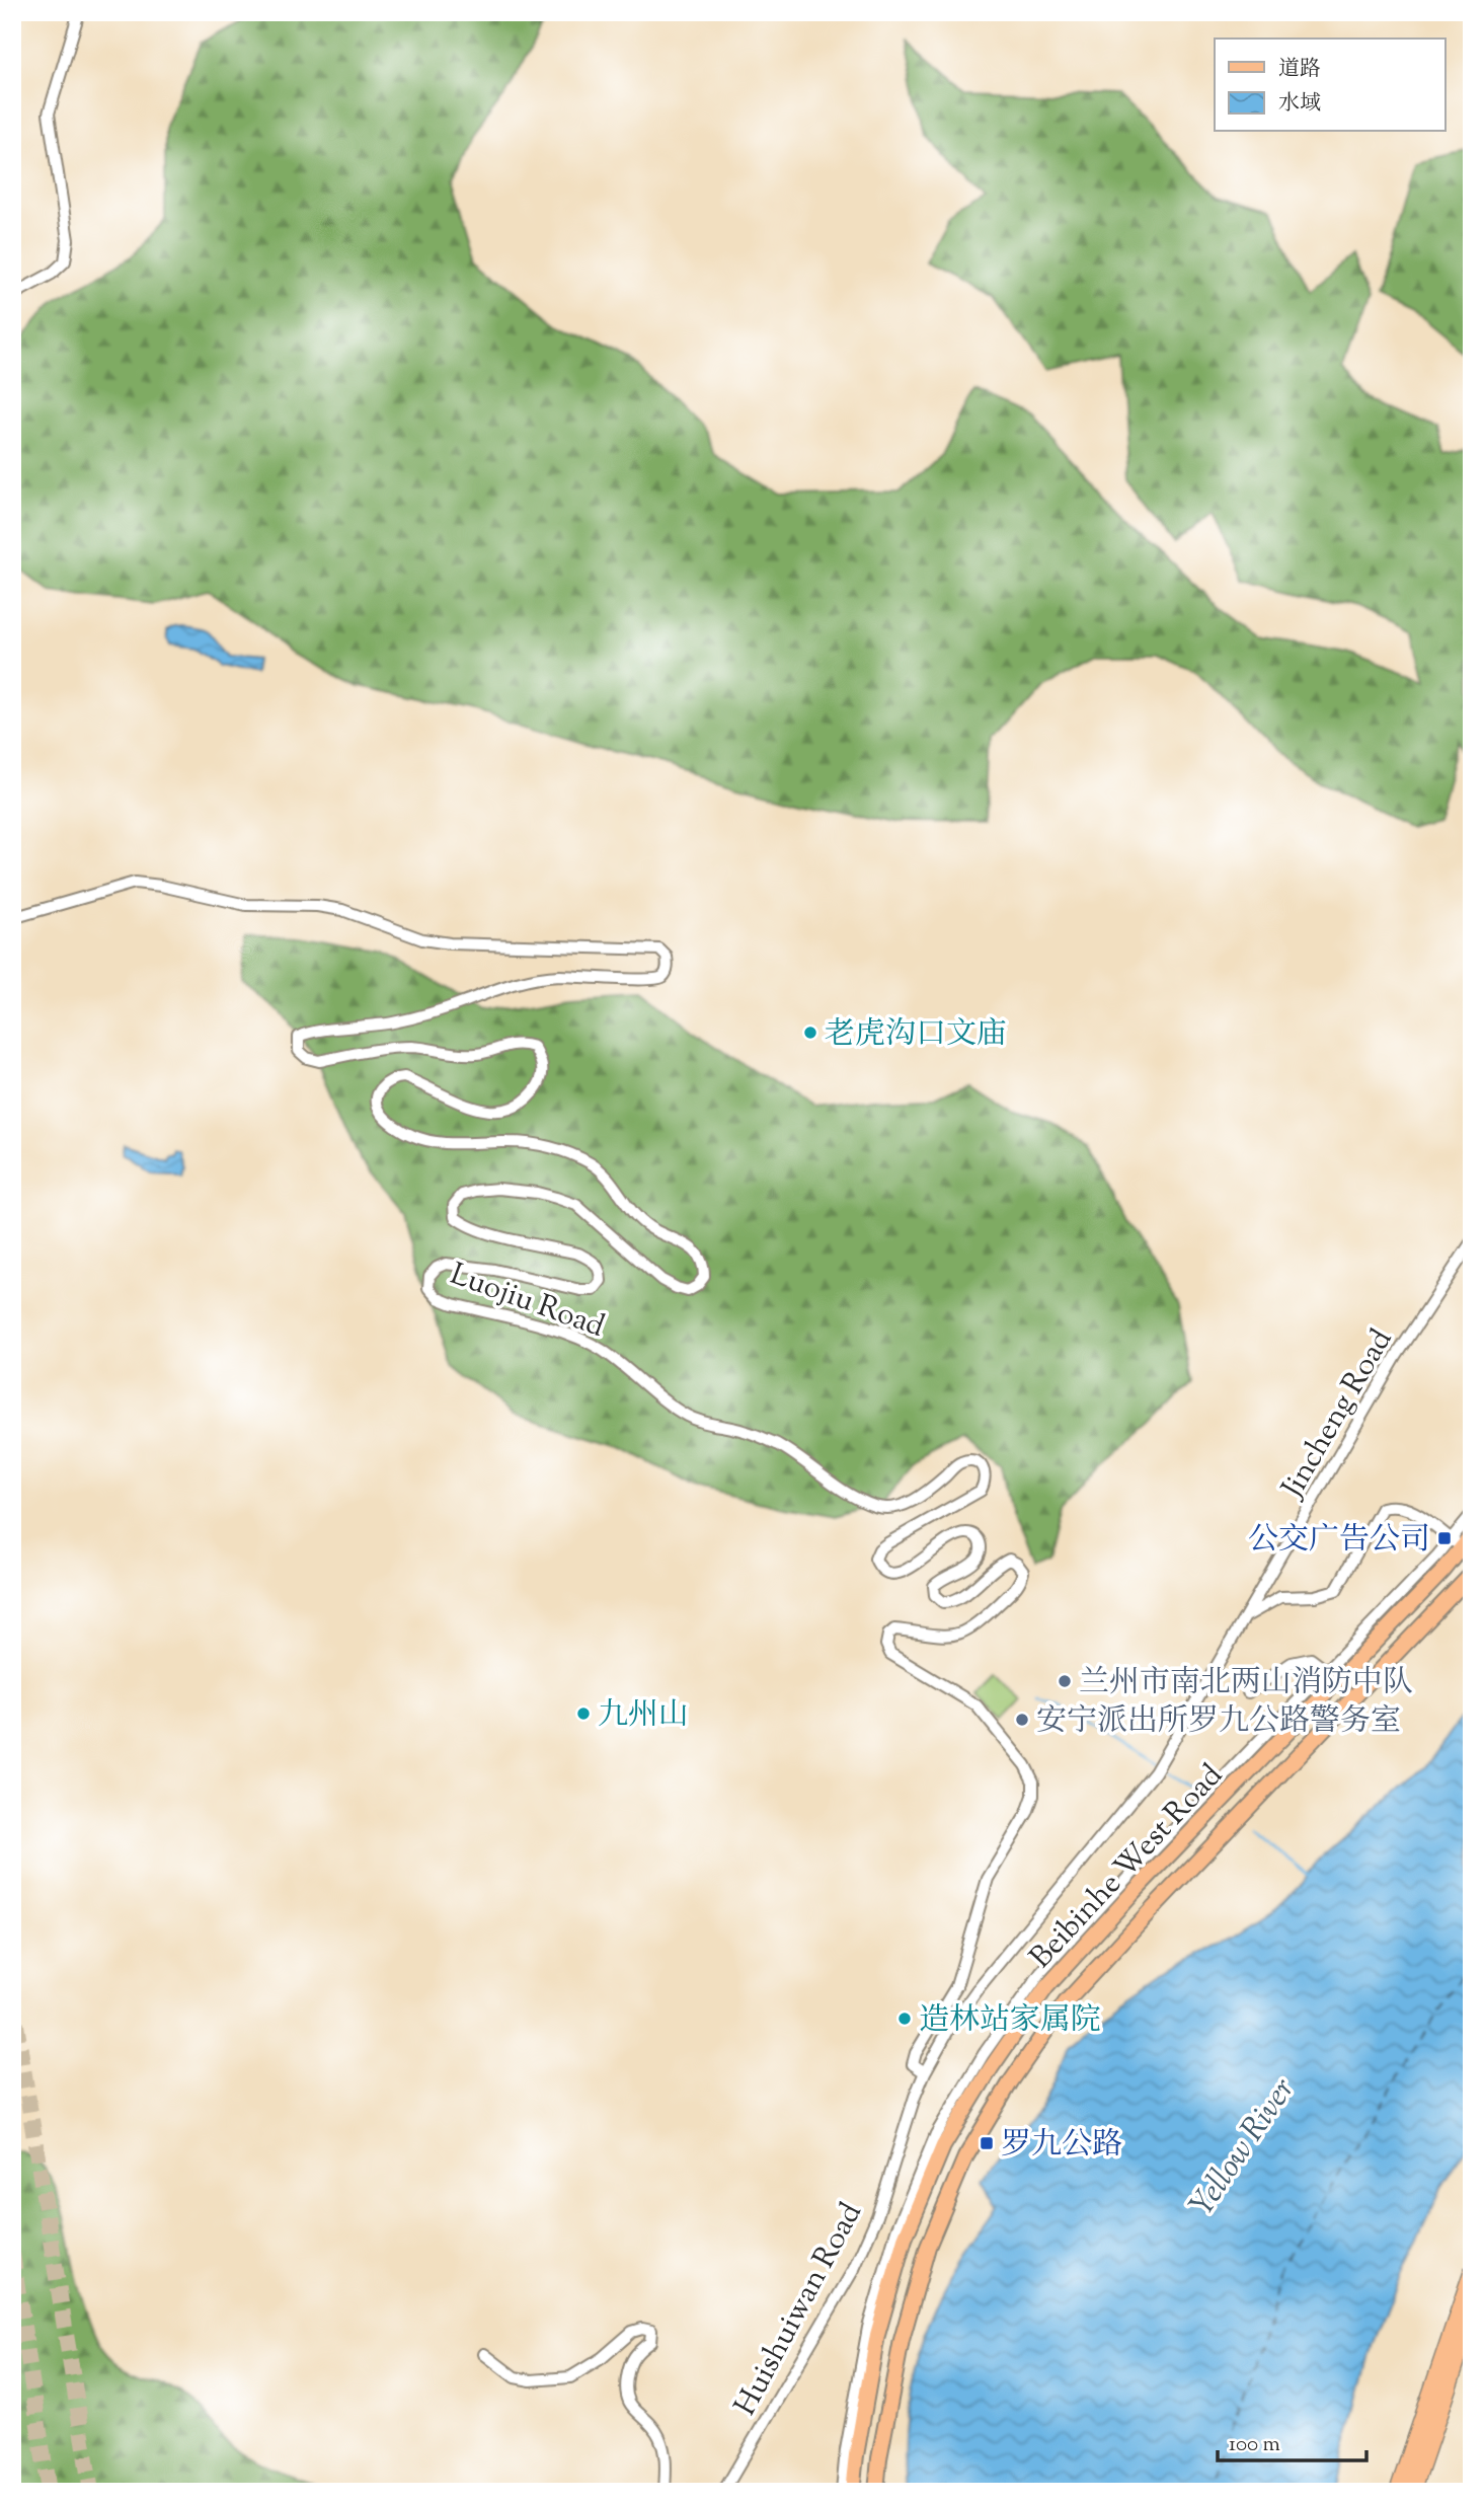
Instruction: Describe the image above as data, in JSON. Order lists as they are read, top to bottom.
{
  "streets": {
    "main road": ["Beibinhe West Road"],
    "street": ["Luojiu Road", "Jincheng Road", "Huishuiwan Road"]
  },
  "crossings": [
    ["Luojiu Road", "Huishuiwan Road"],
    ["Jincheng Road", "Huishuiwan Road"]
  ],
  "water": ["Yellow River"],
  "places": {
    "other": [
      "老虎沟口文庙",
      "兰州市南北两山消防中队",
      "九州山",
      "安宁派出所罗九公路警务室",
      "造林站家属院"
    ],
    "transit": ["公交广告公司", "罗九公路"]
  },
  "legend": ["道路", "水域"],
  "scale_bar": "100 m"
}
